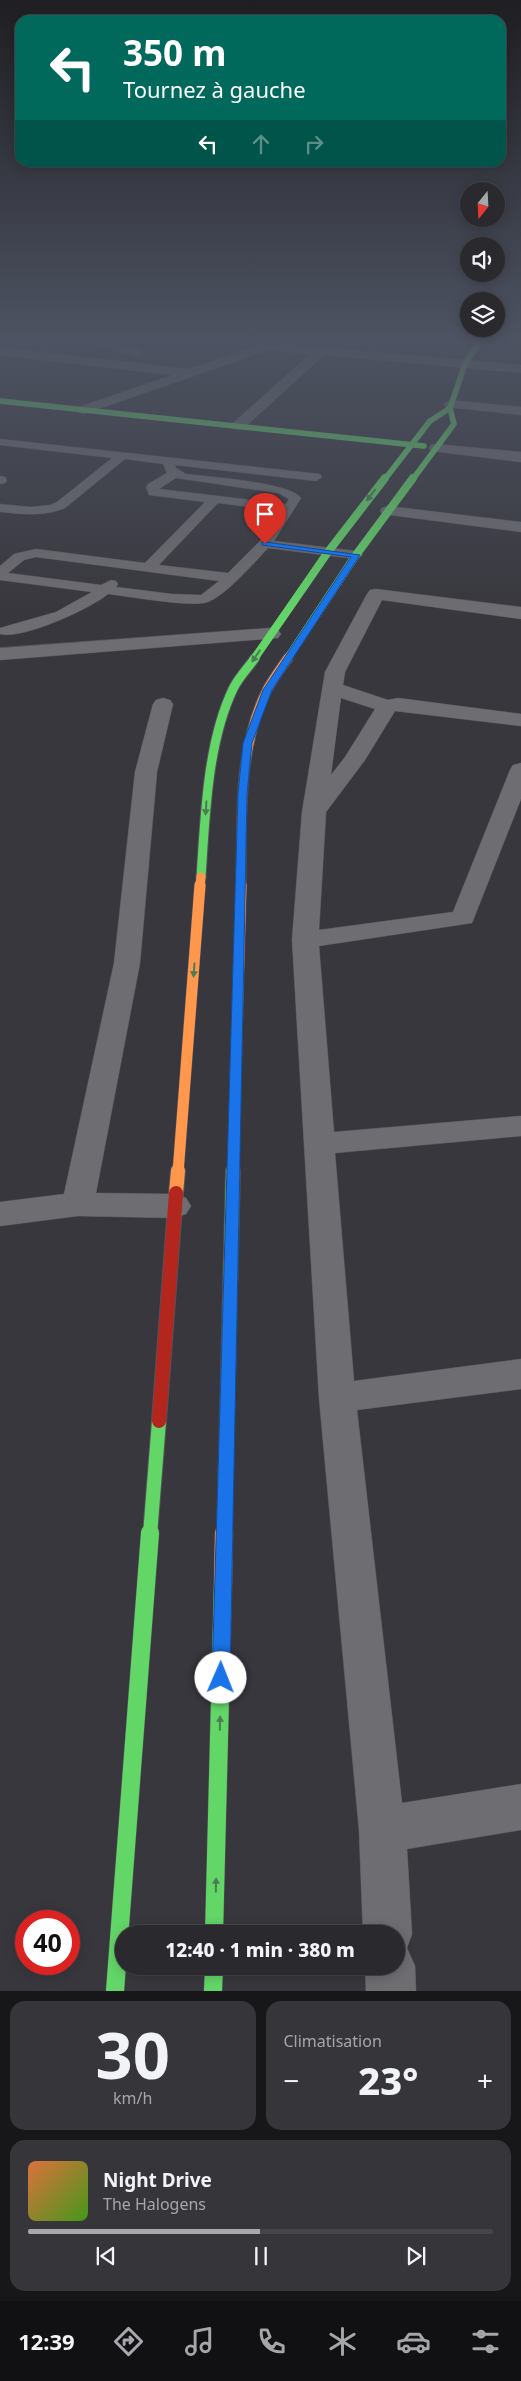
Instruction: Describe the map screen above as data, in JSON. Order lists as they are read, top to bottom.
{
  "north": "bottom",
  "page": {
    "turn": ["350 m", "Tournez à gauche"],
    "limit": "40",
    "trip": "12:40 · 1 min · 380 m",
    "tile": [
      ["30", "km/h"],
      "Climatisation"
    ],
    "heat": ["−", "23°", "+"],
    "song": ["Night Drive", "The Halogens"],
    "tabs": "12:39"
  }
}
